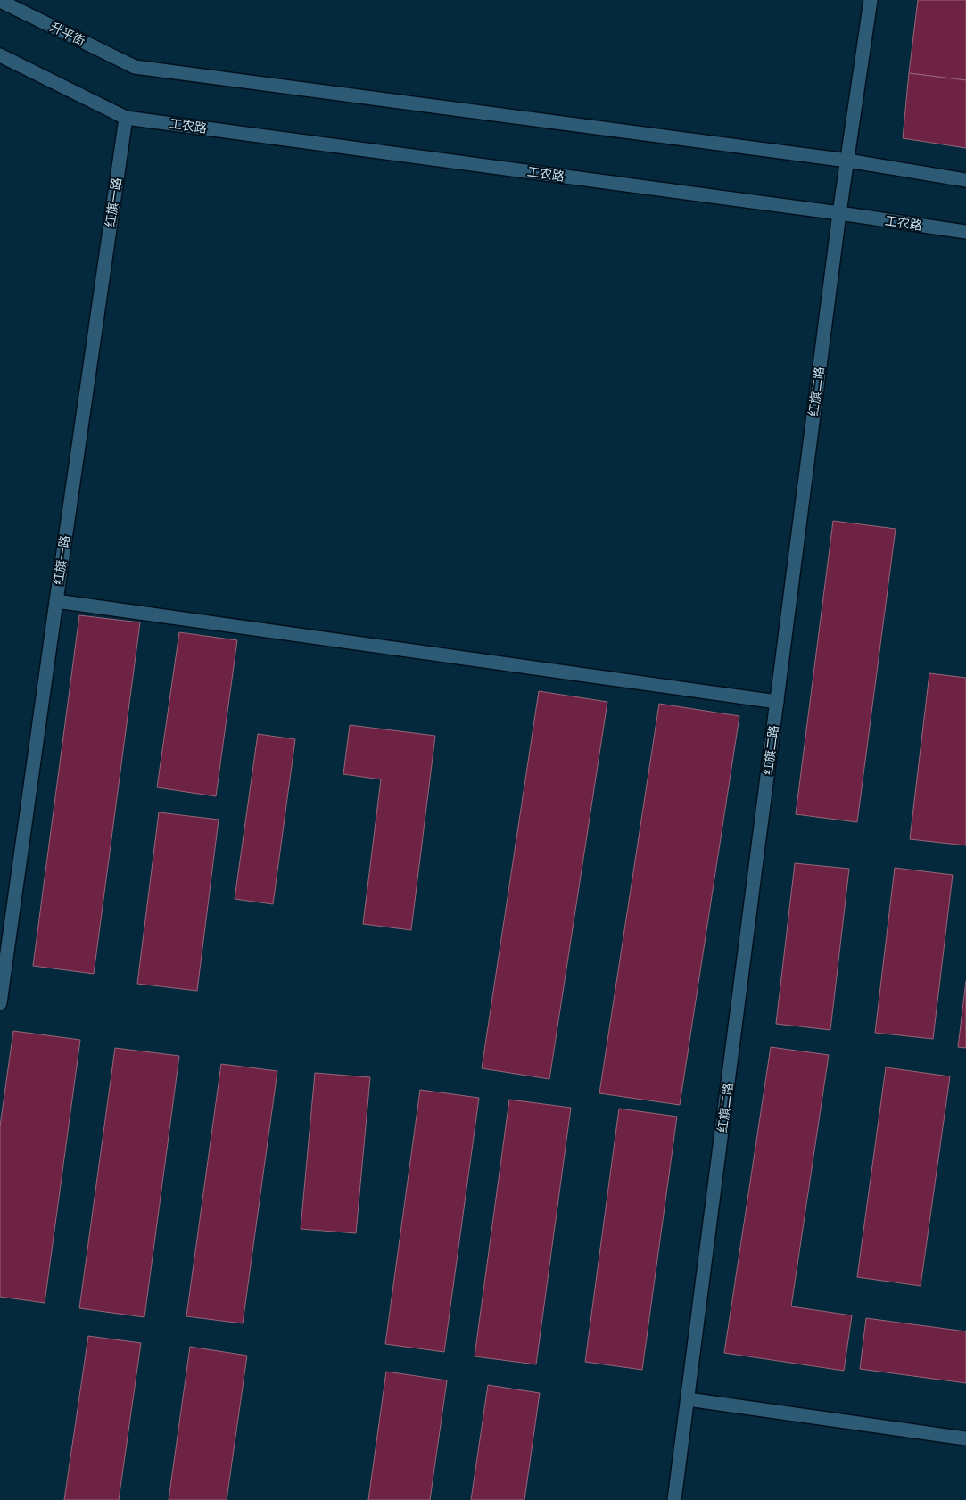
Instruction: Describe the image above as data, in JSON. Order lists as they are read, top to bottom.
{
  "streets": {
    "street": [
      "升平街",
      "工农路",
      "红旗一路",
      "红旗二路"
    ]
  },
  "crossings": [
    ["升平街", "红旗二路"],
    ["工农路", "红旗一路"],
    ["工农路", "红旗二路"]
  ]
}
